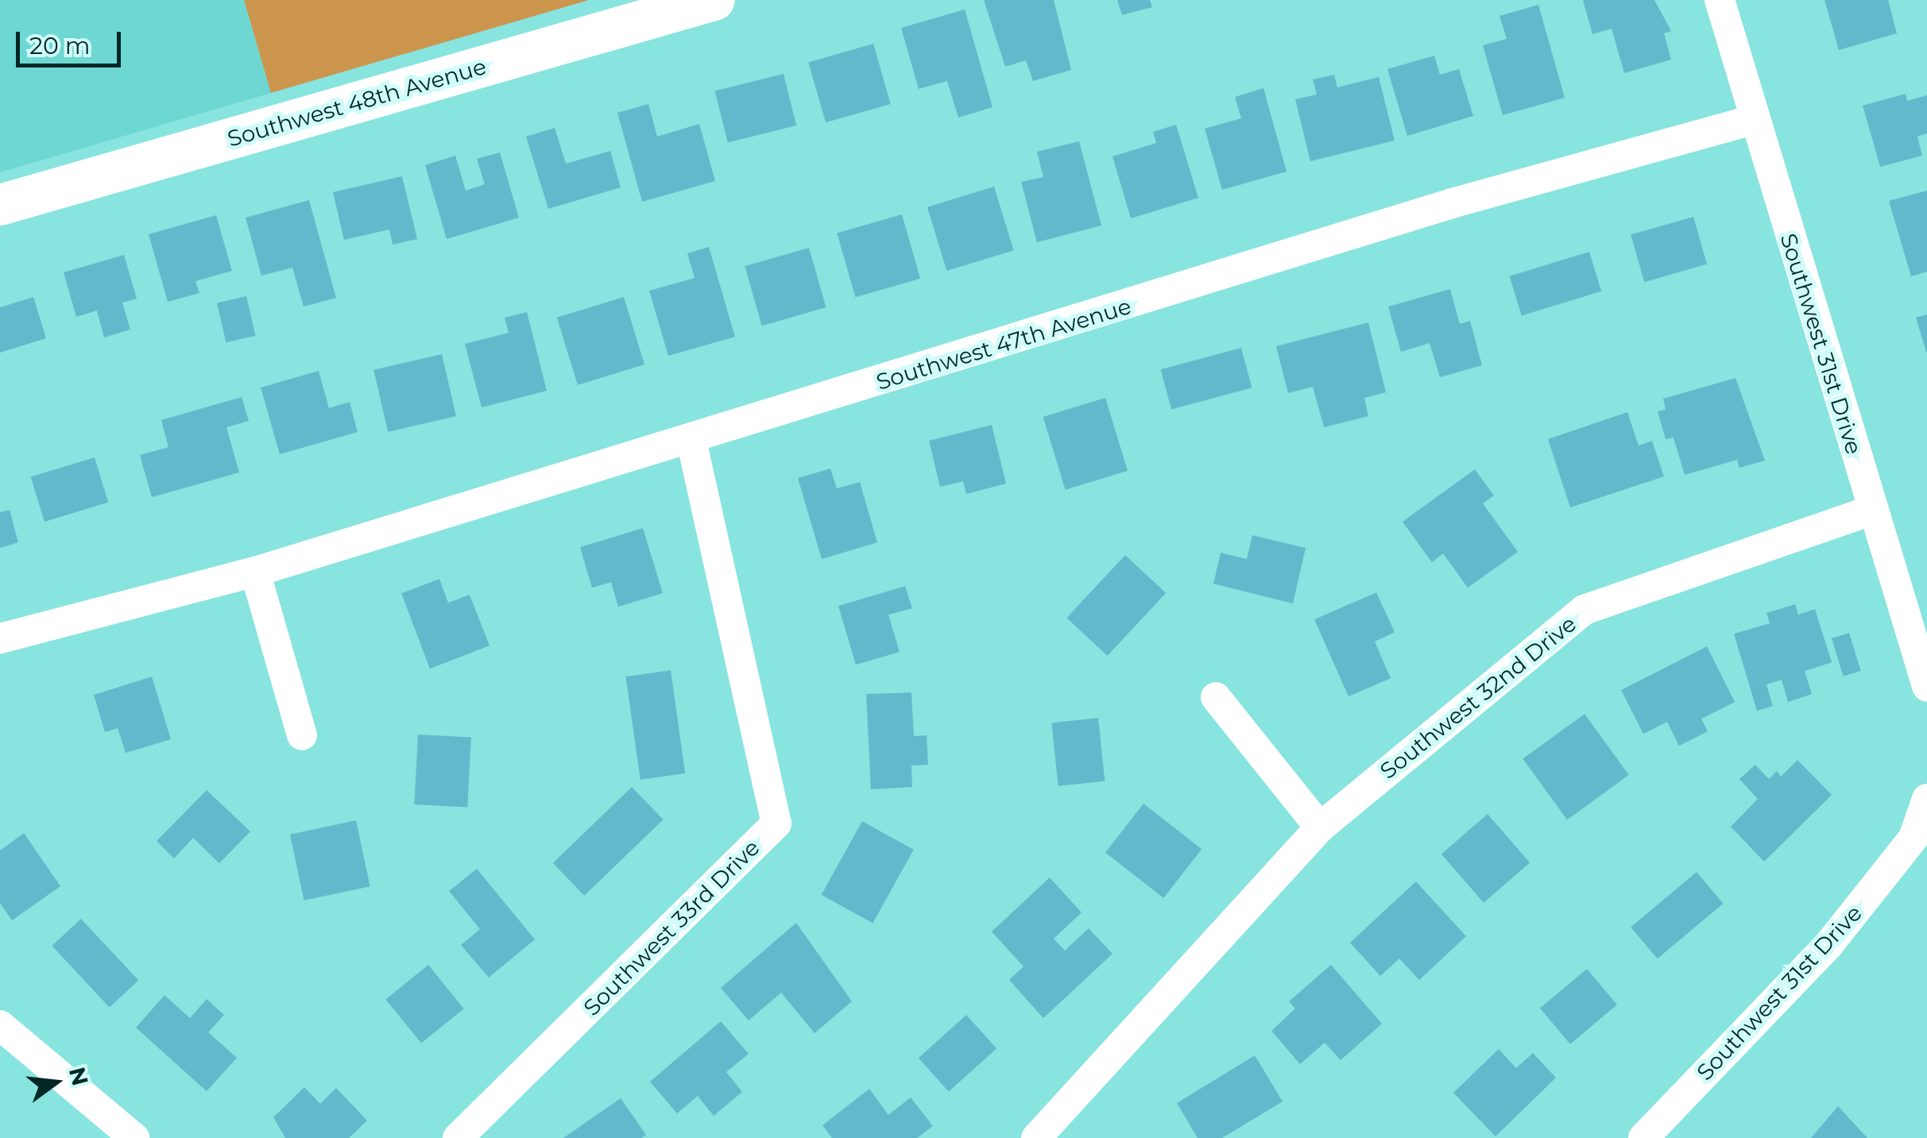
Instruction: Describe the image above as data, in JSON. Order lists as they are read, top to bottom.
{
  "streets": {
    "street": [
      "Southwest 48th Avenue",
      "Southwest 47th Avenue",
      "Southwest 31st Drive",
      "Southwest 32nd Drive",
      "Southwest 33rd Drive"
    ]
  },
  "crossings": [
    ["Southwest 47th Avenue", "Southwest 31st Drive"],
    ["Southwest 47th Avenue", "Southwest 33rd Drive"],
    ["Southwest 31st Drive", "Southwest 32nd Drive"]
  ],
  "scale_bar": "20 m",
  "north": "right"
}
